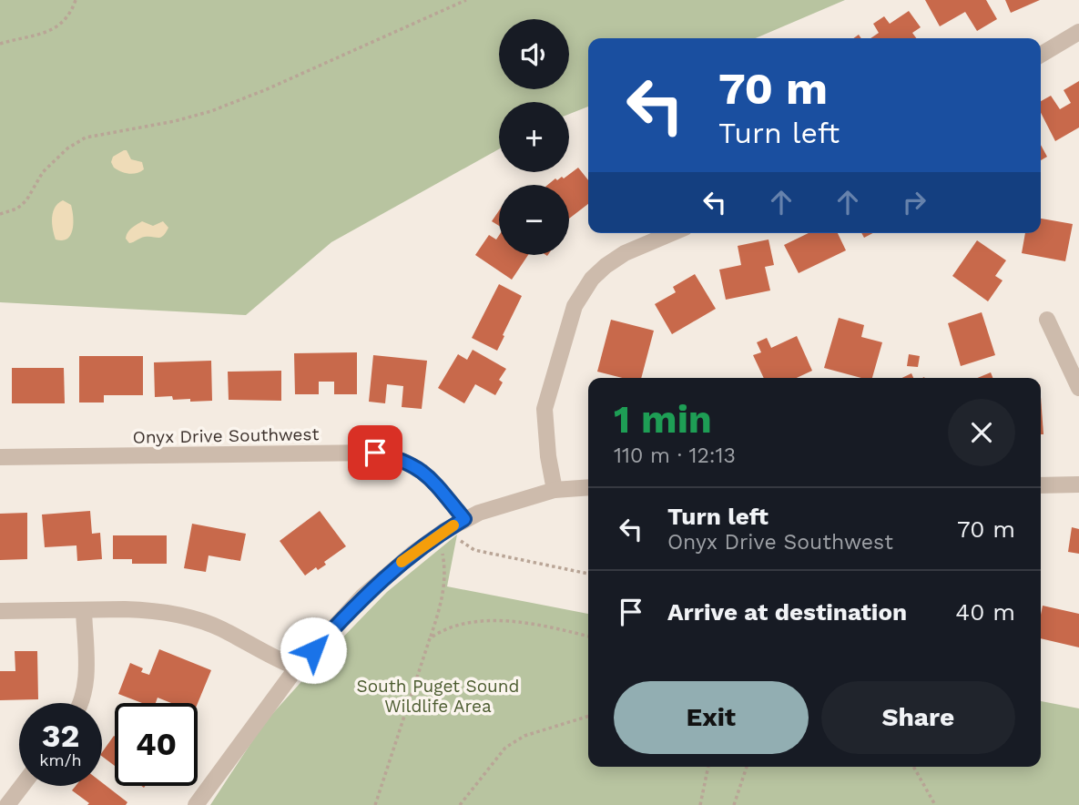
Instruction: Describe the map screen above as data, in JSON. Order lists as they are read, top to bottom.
{
  "streets": {
    "street": ["Onyx Drive Southwest"]
  },
  "parks": ["South Puget Sound Wildlife Area"],
  "page": {
    "map_buttons": ["+", "−"],
    "turn": ["70 m", "Turn left"],
    "heading": ["1 min", "110 m · 12:13"],
    "list": [
      {
        "name": "Turn left",
        "note": "Onyx Drive Southwest",
        "value": "70 m"
      },
      {
        "name": "Arrive at destination",
        "value": "40 m"
      }
    ],
    "buttons": ["Exit", "Share"],
    "speed": "32 km/h",
    "limit": "40"
  }
}
